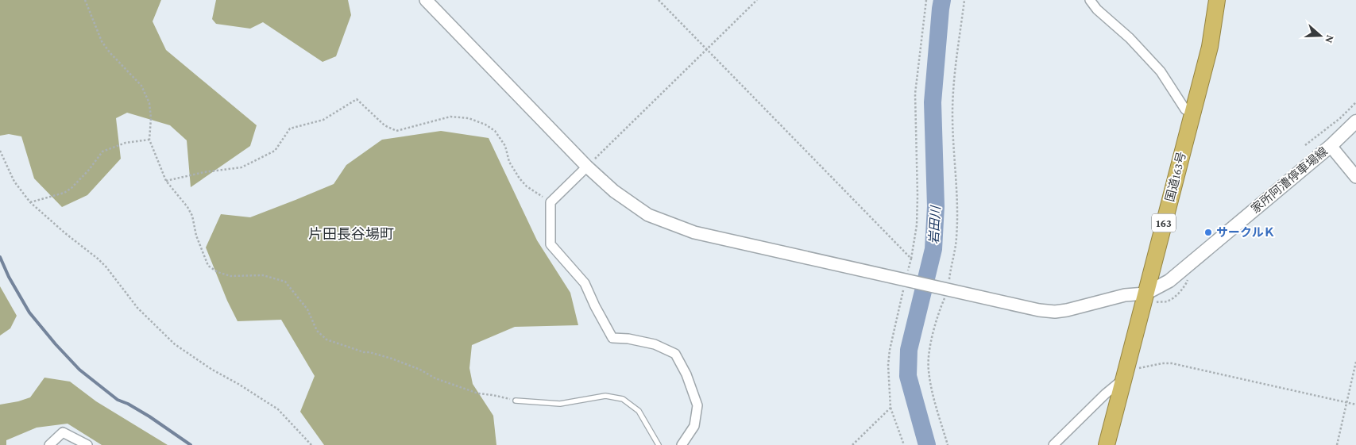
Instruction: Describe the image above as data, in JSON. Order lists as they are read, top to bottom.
{
  "streets": {
    "highway": ["国道163号", "163"],
    "main road": ["家所阿漕停車場線"]
  },
  "crossings": [
    ["国道163号", "家所阿漕停車場線"]
  ],
  "districts": ["片田長谷場町"],
  "water": ["岩田川"],
  "places": ["サークルＫ"],
  "north": "right"
}
